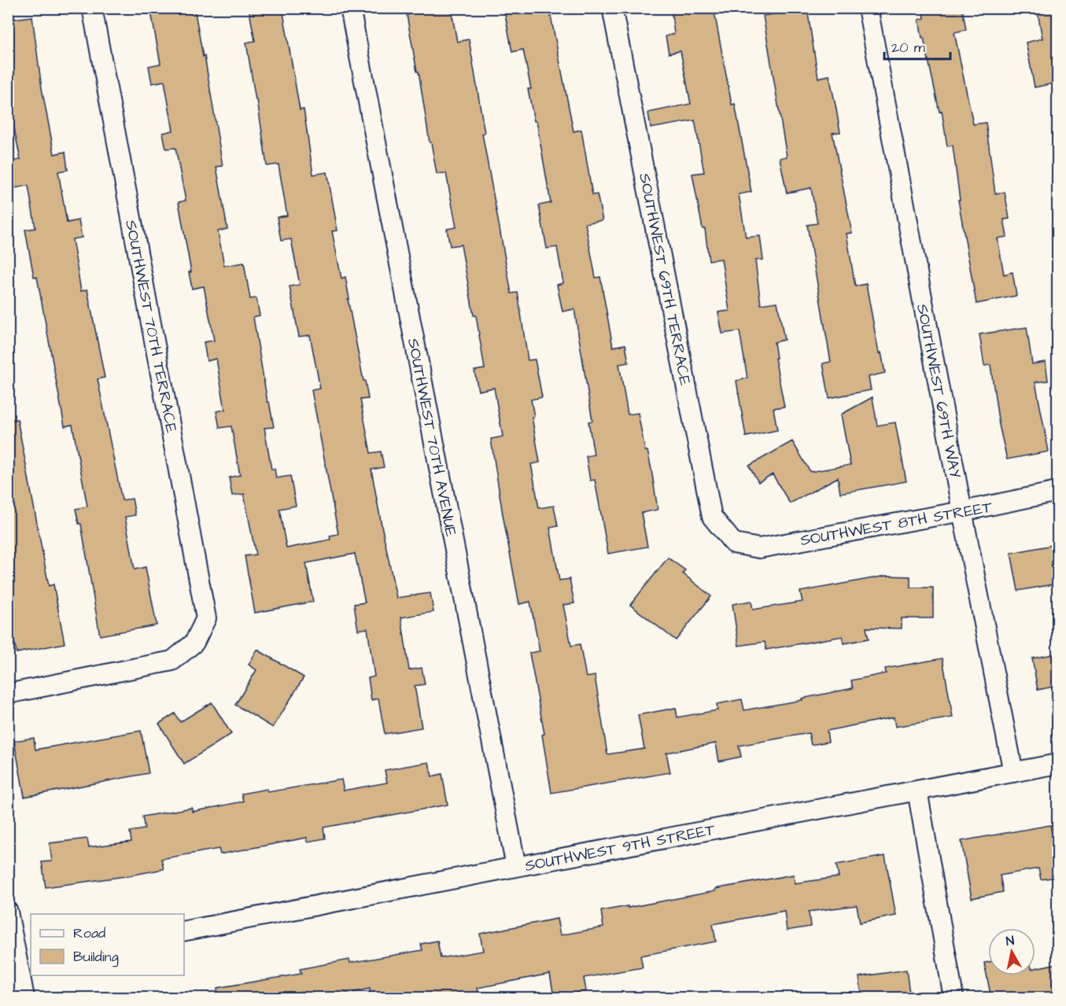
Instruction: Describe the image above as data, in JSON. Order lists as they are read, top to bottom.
{
  "streets": {
    "street": [
      "SOUTHWEST 69TH TERRACE",
      "SOUTHWEST 70TH TERRACE",
      "SOUTHWEST 69TH WAY",
      "SOUTHWEST 70TH AVENUE",
      "SOUTHWEST 8TH STREET",
      "SOUTHWEST 9TH STREET"
    ]
  },
  "crossings": [
    ["SOUTHWEST 69TH TERRACE", "SOUTHWEST 8TH STREET"],
    ["SOUTHWEST 69TH WAY", "SOUTHWEST 8TH STREET"],
    ["SOUTHWEST 69TH WAY", "SOUTHWEST 9TH STREET"],
    ["SOUTHWEST 70TH AVENUE", "SOUTHWEST 9TH STREET"]
  ],
  "legend": ["Road", "Building"],
  "scale_bar": "20 m",
  "north": "top"
}
